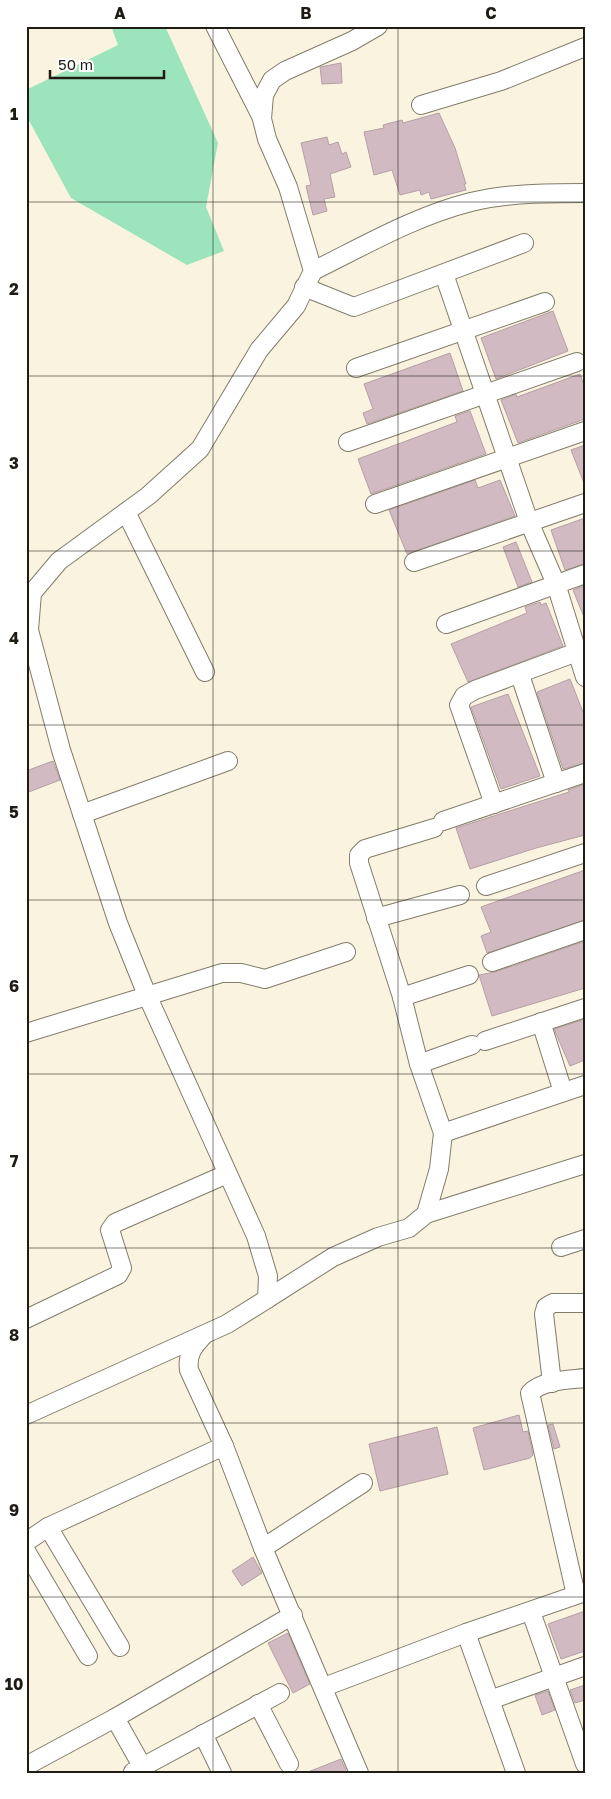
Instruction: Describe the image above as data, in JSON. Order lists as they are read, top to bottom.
{
  "scale_bar": "50 m",
  "grid": {
    "columns": ["A", "B", "C"],
    "rows": [
      "1",
      "2",
      "3",
      "4",
      "5",
      "6",
      "7",
      "8",
      "9",
      "10"
    ]
  }
}
